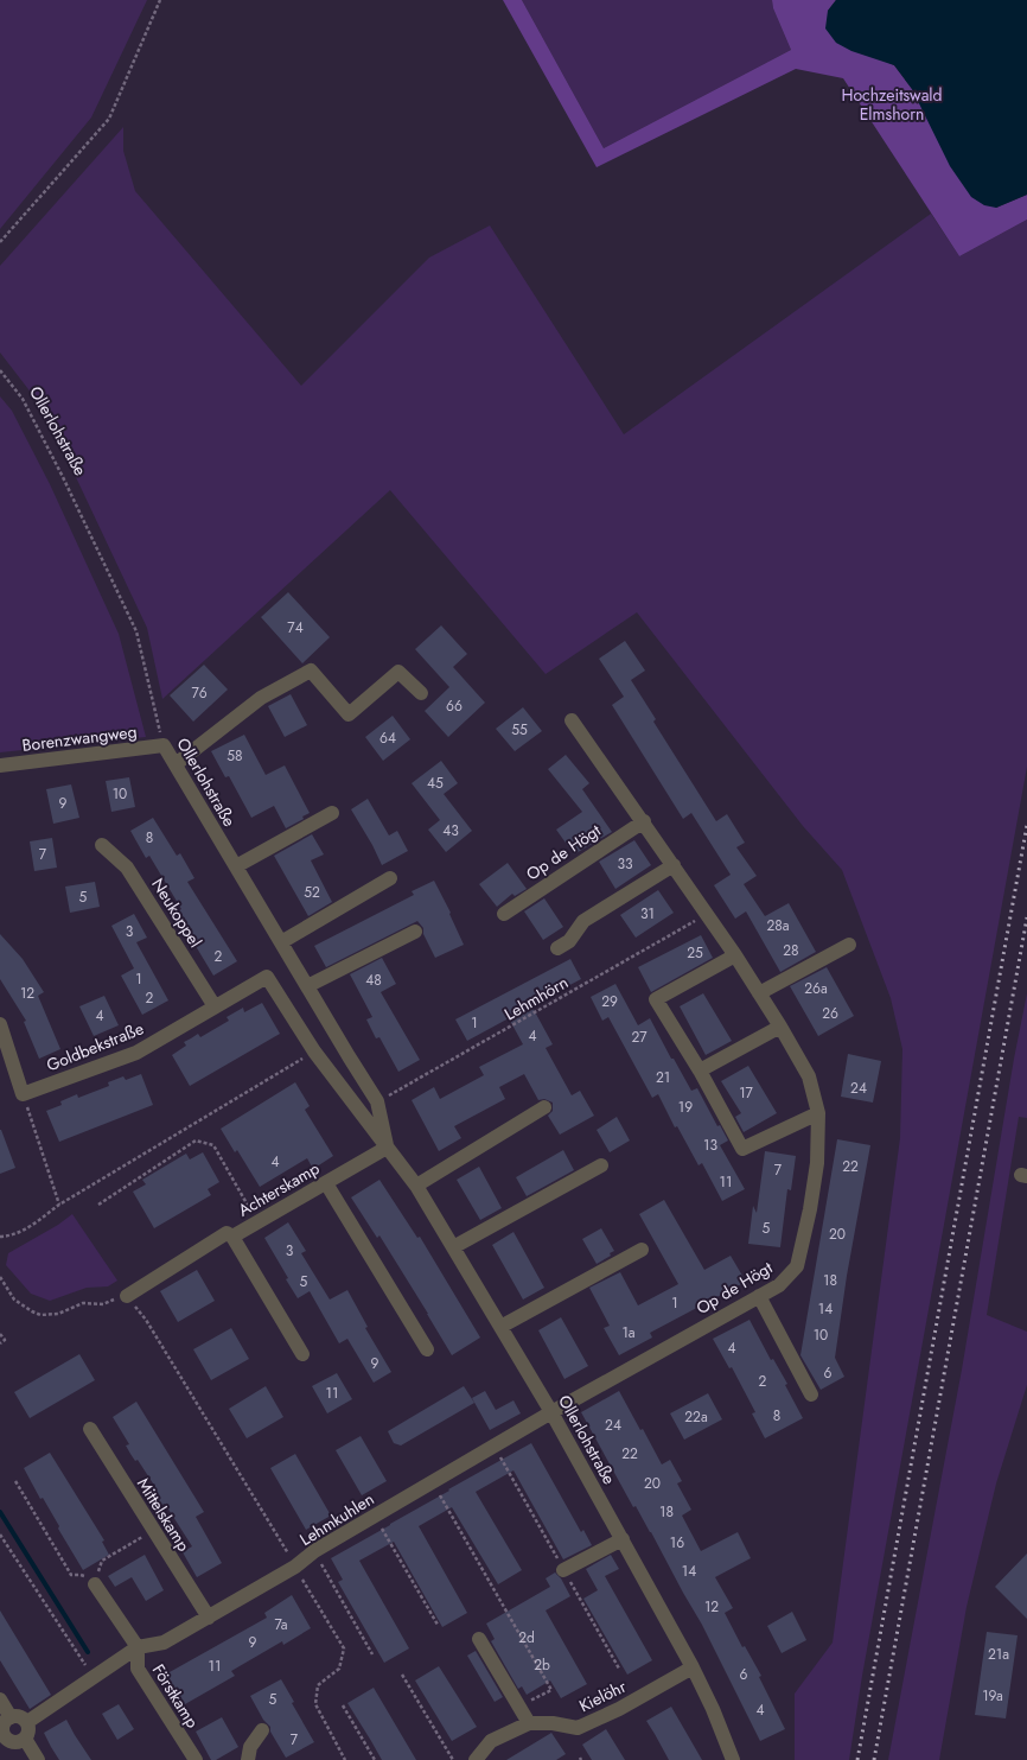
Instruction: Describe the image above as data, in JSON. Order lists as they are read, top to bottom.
{
  "streets": {
    "street": [
      "Ollerlohstraße",
      "Borenzwangweg",
      "Op de Högt",
      "Neukoppel",
      "Goldbekstraße",
      "Achterskamp",
      "Mittelskamp",
      "Lehmkuhlen",
      "Förstkamp",
      "Kielöhr"
    ],
    "path": ["Lehmhörn"]
  },
  "crossings": [
    ["Ollerlohstraße", "Borenzwangweg"],
    ["Ollerlohstraße", "Op de Högt"],
    ["Ollerlohstraße", "Lehmhörn"],
    ["Ollerlohstraße", "Goldbekstraße"],
    ["Ollerlohstraße", "Achterskamp"],
    ["Ollerlohstraße", "Lehmkuhlen"],
    ["Ollerlohstraße", "Kielöhr"],
    ["Op de Högt", "Lehmhörn"],
    ["Op de Högt", "Lehmkuhlen"],
    ["Neukoppel", "Goldbekstraße"],
    ["Mittelskamp", "Lehmkuhlen"],
    ["Lehmkuhlen", "Förstkamp"]
  ],
  "parks": ["Hochzeitswald Elmshorn"],
  "house_numbers": [
    "74",
    "76",
    "66",
    "55",
    "64",
    "58",
    "45",
    "10",
    "9",
    "43",
    "8",
    "7",
    "33",
    "52",
    "5",
    "31",
    "28a",
    "3",
    "28",
    "25",
    "2",
    "1",
    "48",
    "26a",
    "12",
    "2",
    "29",
    "26",
    "4",
    "1",
    "4",
    "27",
    "21",
    "24",
    "17",
    "19",
    "13",
    "4",
    "22",
    "7",
    "11",
    "5",
    "20",
    "3",
    "18",
    "5",
    "1",
    "14",
    "1a",
    "10",
    "4",
    "9",
    "6",
    "2",
    "11",
    "8",
    "22a",
    "24",
    "22",
    "20",
    "18",
    "16",
    "14",
    "12",
    "7a",
    "2d",
    "9",
    "21a",
    "2b",
    "11",
    "6",
    "19a",
    "5",
    "4",
    "7"
  ]
}
